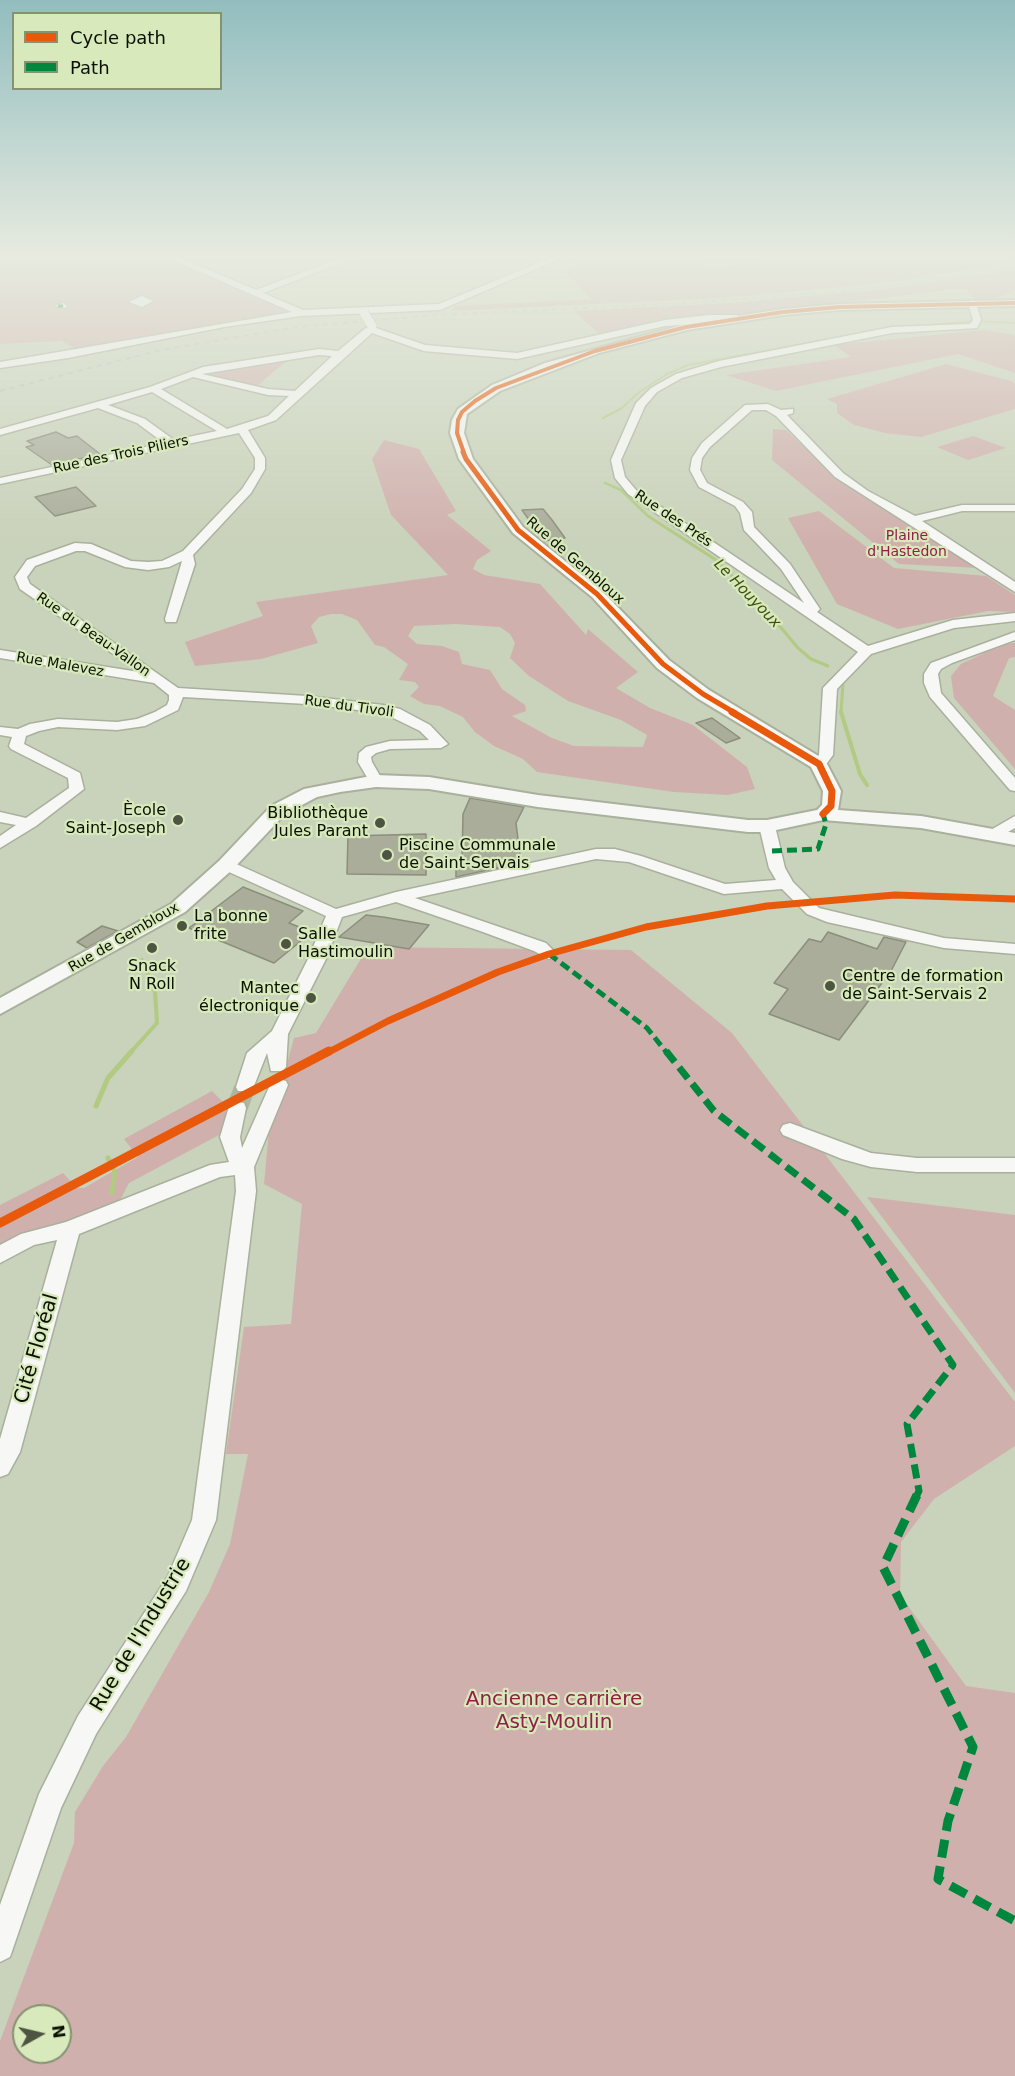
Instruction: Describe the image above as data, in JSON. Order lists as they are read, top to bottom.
{
  "streets": {
    "main road": ["Rue de Gembloux"],
    "street": [
      "Rue des Trois Piliers",
      "Rue des Prés",
      "Rue du Beau-Vallon",
      "Rue Malevez",
      "Rue du Tivoli",
      "Cité Floréal",
      "Rue de l'Industrie"
    ]
  },
  "crossings": [
    ["Rue des Trois Piliers", "Rue du Beau-Vallon"],
    ["Rue de Gembloux", "Rue du Tivoli"],
    ["Rue du Beau-Vallon", "Rue Malevez"],
    ["Rue du Beau-Vallon", "Rue du Tivoli"]
  ],
  "water": ["Le Houyoux"],
  "parks": ["Plaine d'Hastedon", "Ancienne carrière Asty-Moulin"],
  "places": [
    "Ècole Saint-Joseph",
    "Bibliothèque Jules Parant",
    "Piscine Communale de Saint-Servais",
    "La bonne frite",
    "Salle Hastimoulin",
    "Snack N Roll",
    "Centre de formation de Saint-Servais 2",
    "Mantec électronique"
  ],
  "legend": ["Cycle path", "Path"],
  "north": "right"
}
